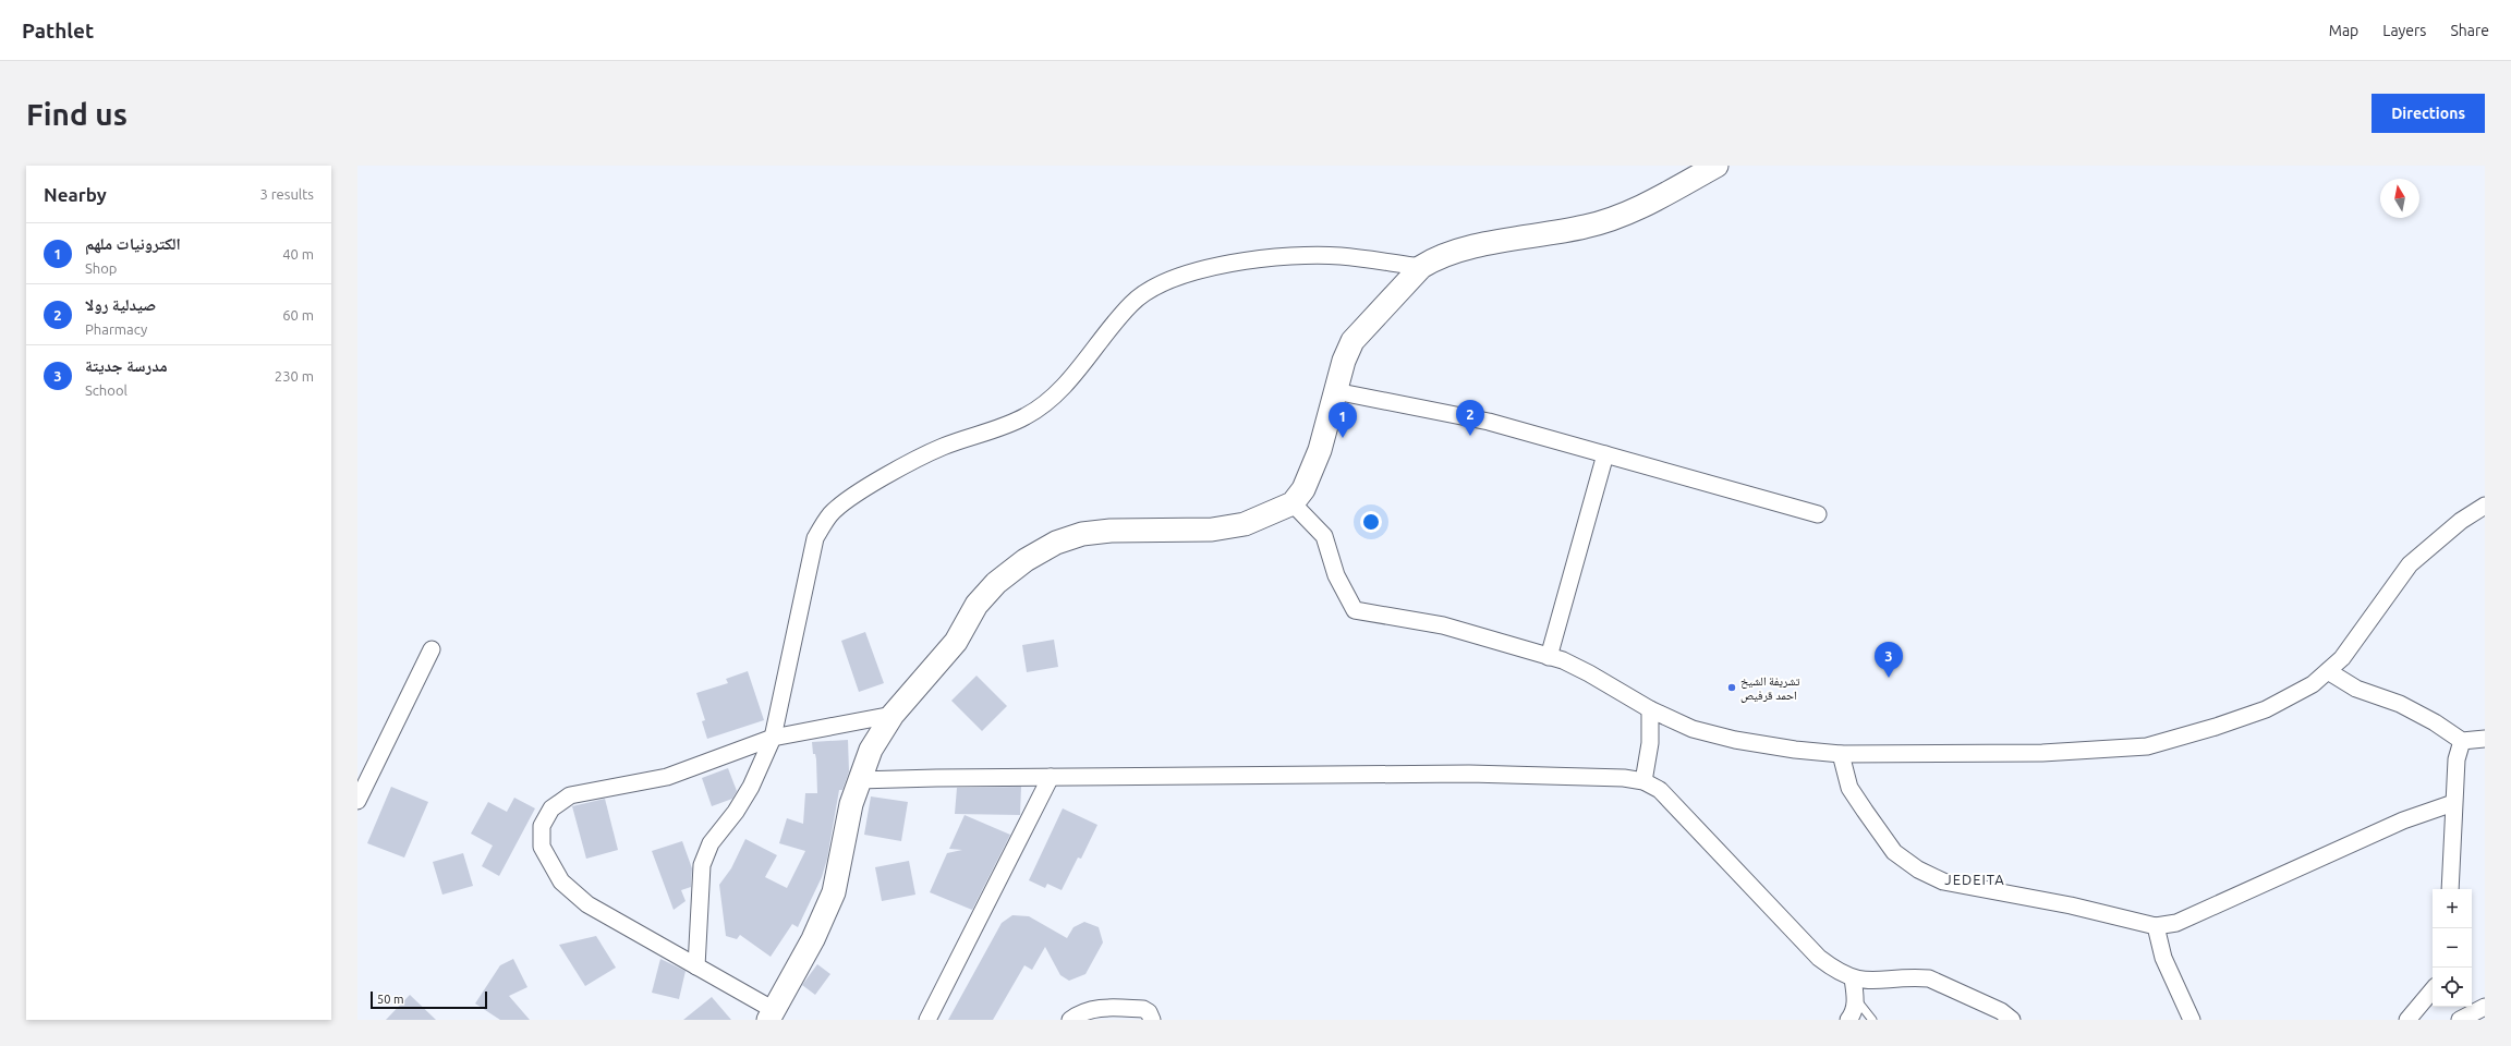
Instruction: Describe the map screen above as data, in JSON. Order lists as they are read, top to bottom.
{
  "districts": ["JEDEITA"],
  "places": ["تشريفة الشيخ احمد قرفيص"],
  "scale_bar": "50 m",
  "north": "top",
  "page": {
    "header": "Pathlet",
    "nav": ["Map", "Layers", "Share"],
    "buttons": "Directions",
    "title": "Find us",
    "heading": ["Nearby", "3 results"],
    "list": [
      {
        "mark": "1",
        "name": "الكترونيات ملهم",
        "note": "Shop",
        "value": "40 m"
      },
      {
        "mark": "2",
        "name": "صيدلية رولا",
        "note": "Pharmacy",
        "value": "60 m"
      },
      {
        "mark": "3",
        "name": "مدرسة جديتة",
        "note": "School",
        "value": "230 m"
      }
    ],
    "pins": ["2", "1", "3"],
    "map_buttons": ["+", "−"],
    "scale": "50 m"
  }
}
